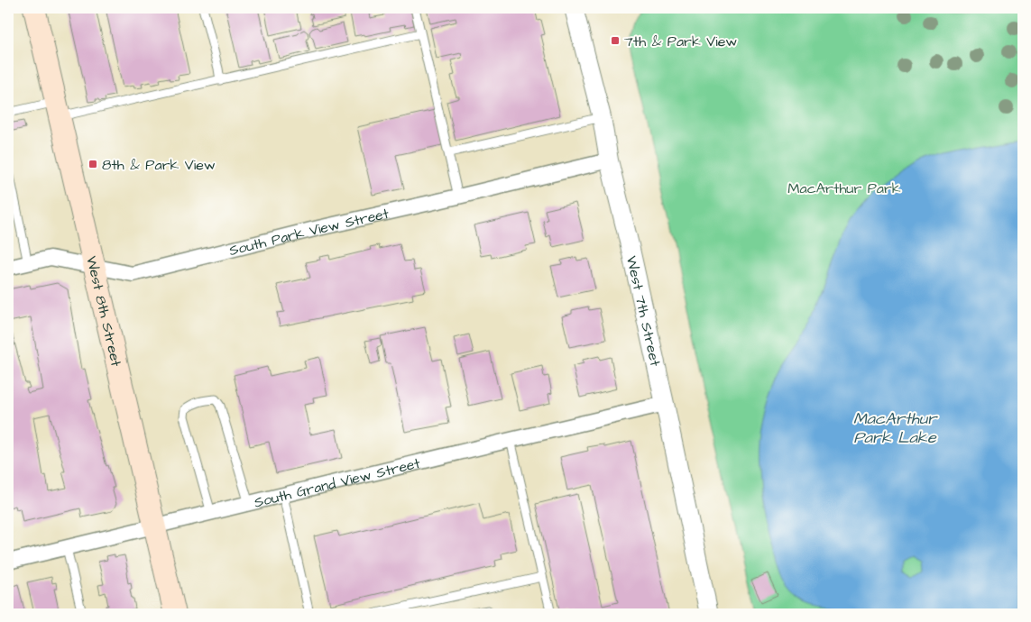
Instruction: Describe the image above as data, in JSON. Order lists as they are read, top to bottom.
{
  "streets": {
    "main road": ["West 8th Street"],
    "street": ["South Park View Street", "West 7th Street", "South Grand View Street"]
  },
  "crossings": [
    ["South Park View Street", "West 7th Street"],
    ["South Park View Street", "West 8th Street"],
    ["West 7th Street", "South Grand View Street"],
    ["West 8th Street", "South Grand View Street"]
  ],
  "water": ["MacArthur Park Lake"],
  "parks": ["MacArthur Park"],
  "places": {
    "transit": ["7th & Park View", "8th & Park View"]
  }
}
